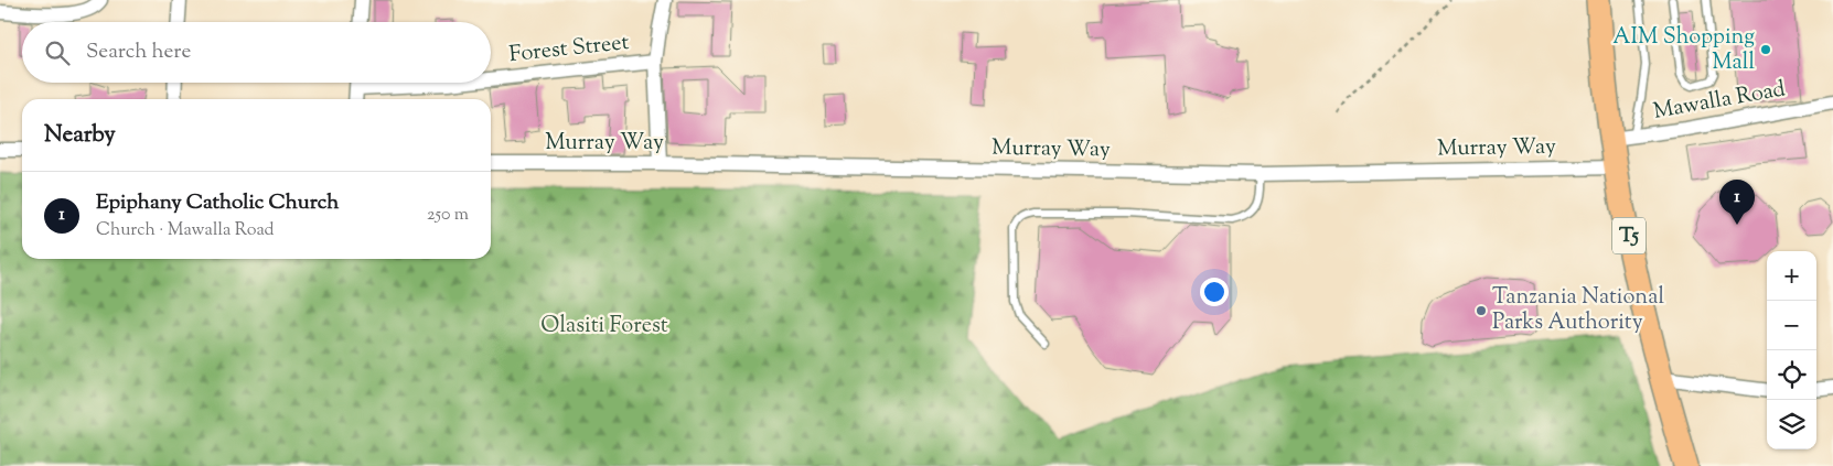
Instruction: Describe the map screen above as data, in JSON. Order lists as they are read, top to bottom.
{
  "streets": {
    "highway": ["T5"],
    "street": ["Forest Street", "Mawalla Road", "Murray Way"]
  },
  "crossings": [
    ["Mawalla Road", "T5"],
    ["Murray Way", "T5"]
  ],
  "parks": ["Olasiti Forest"],
  "places": ["AIM Shopping Mall", "Tanzania National Parks Authority"],
  "page": {
    "search": "Search here",
    "heading": "Nearby",
    "list": [
      {
        "mark": "1",
        "name": "Epiphany Catholic Church",
        "note": "Church · Mawalla Road",
        "value": "250 m"
      }
    ],
    "pins": "1",
    "map_buttons": ["+", "−"]
  }
}
